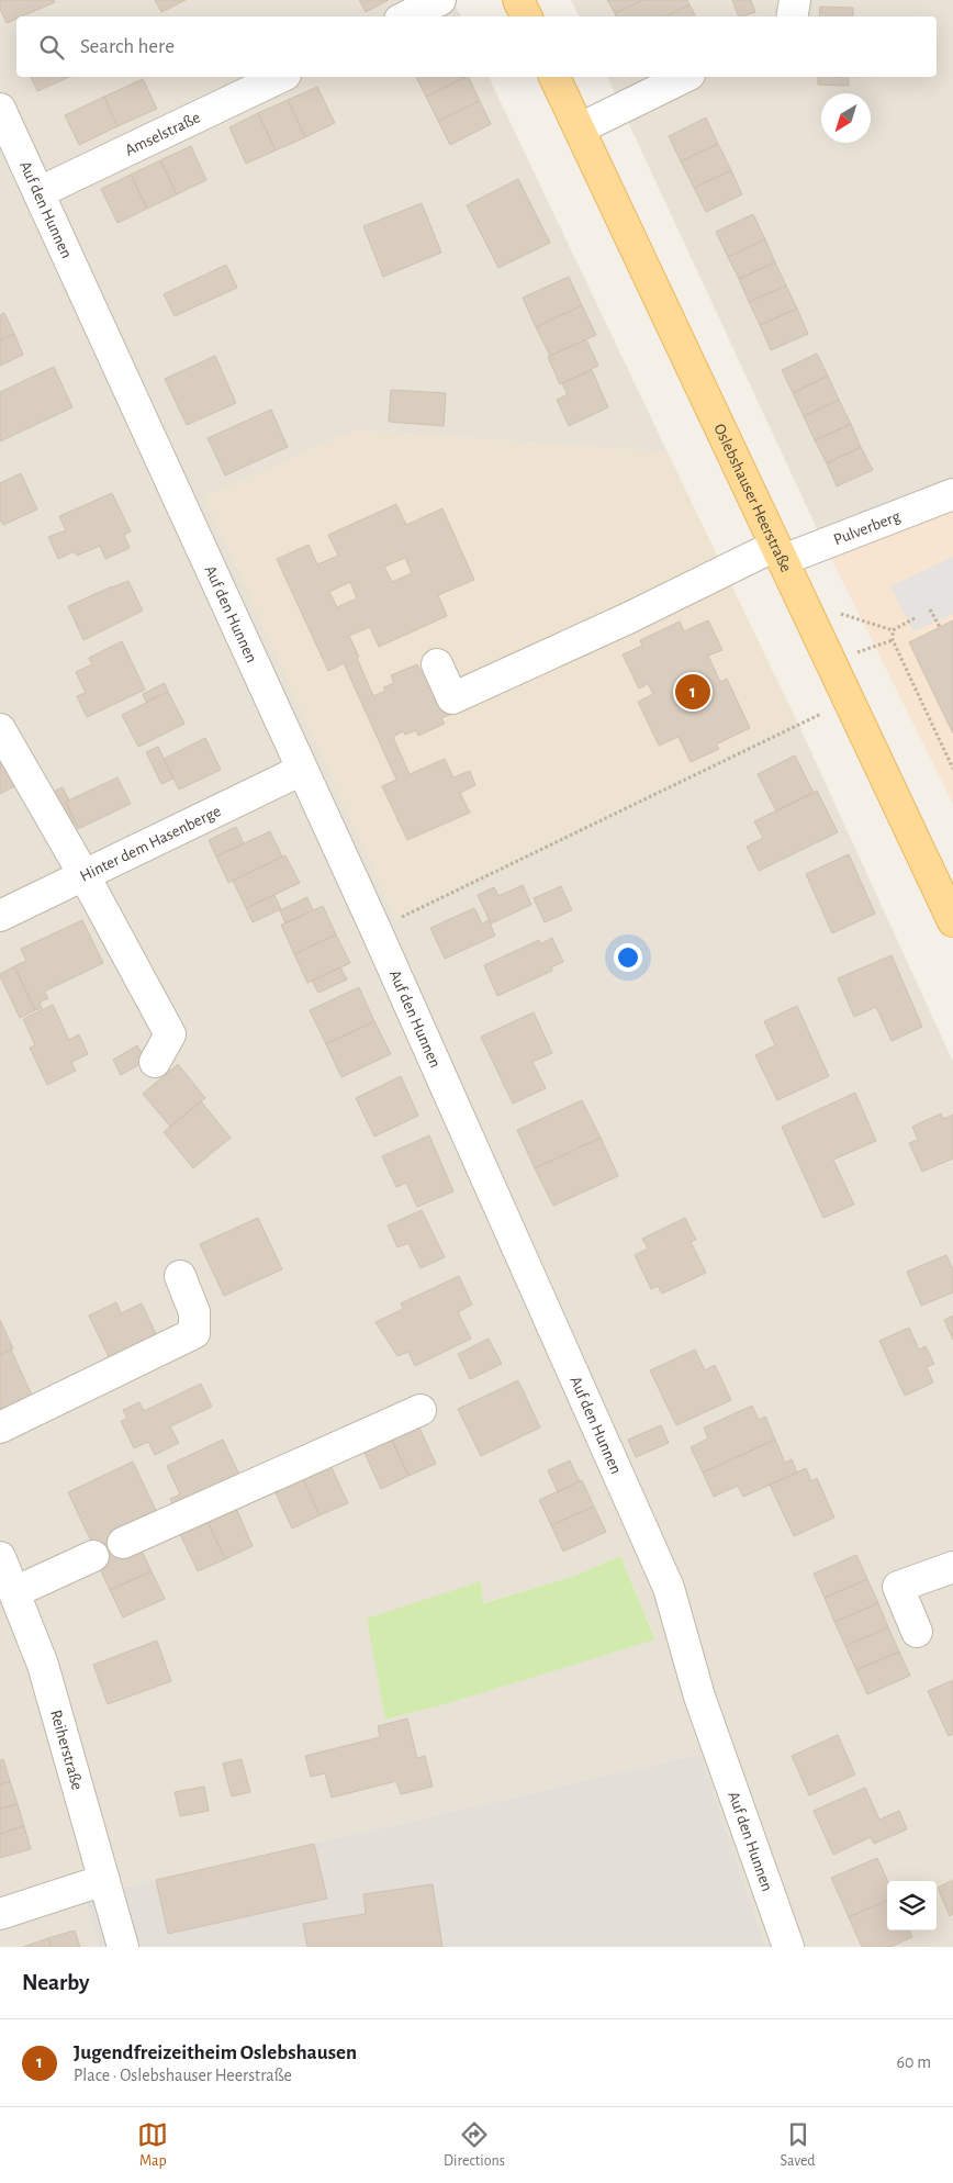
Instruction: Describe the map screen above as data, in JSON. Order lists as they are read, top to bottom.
{
  "streets": {
    "main road": ["Oslebshauser Heerstraße"],
    "street": [
      "Amselstraße",
      "Auf den Hunnen",
      "Pulverberg",
      "Hinter dem Hasenberge",
      "Reiherstraße"
    ]
  },
  "crossings": [
    ["Amselstraße", "Auf den Hunnen"],
    ["Auf den Hunnen", "Hinter dem Hasenberge"],
    ["Oslebshauser Heerstraße", "Pulverberg"]
  ],
  "north": "bottom left",
  "page": {
    "search": "Search here",
    "pins": "1",
    "heading": "Nearby",
    "list": [
      {
        "mark": "1",
        "name": "Jugendfreizeitheim Oslebshausen",
        "note": "Place · Oslebshauser Heerstraße",
        "value": "60 m"
      }
    ],
    "nav": ["Map", "Directions", "Saved"]
  }
}
